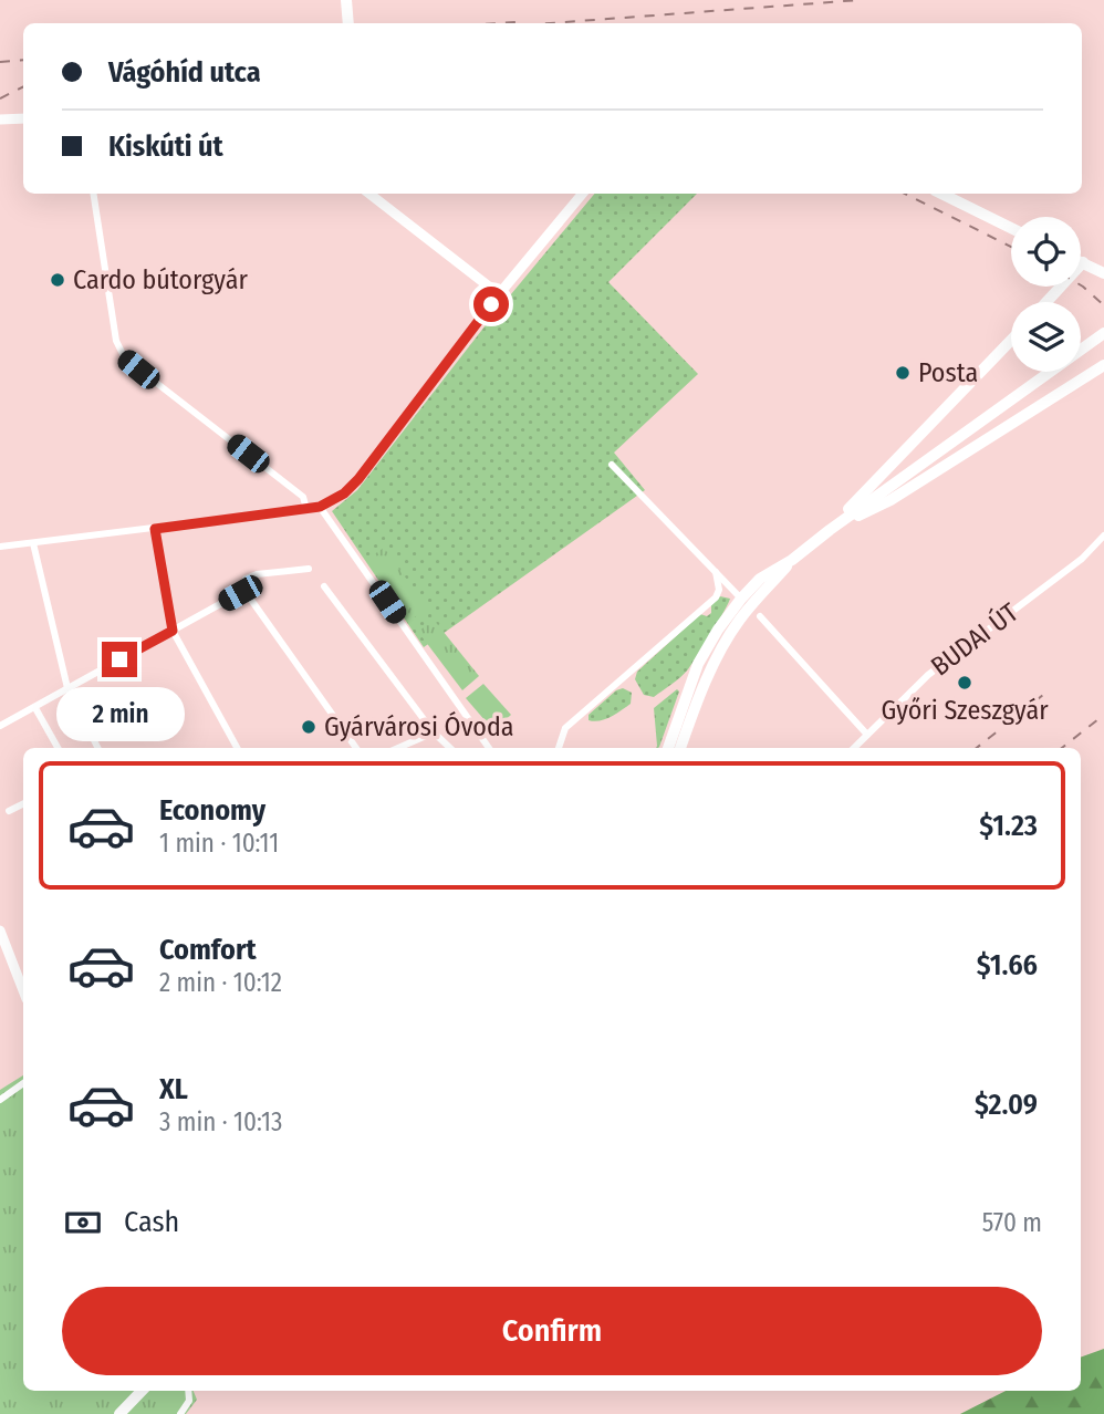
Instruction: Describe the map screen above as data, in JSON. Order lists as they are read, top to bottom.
{
  "streets": {
    "street": ["BUDAI ÚT"]
  },
  "places": [
    "Cardo bútorgyár",
    "Posta",
    "Győri Szeszgyár",
    "Gyárvárosi Óvoda"
  ],
  "page": {
    "banner": ["Vágóhíd utca", "Kiskúti út"],
    "bubble": "2 min",
    "list": [
      {
        "name": "Economy",
        "note": "1 min · 10:11",
        "value": "$1.23"
      },
      {
        "name": "Comfort",
        "note": "2 min · 10:12",
        "value": "$1.66"
      },
      {
        "name": "XL",
        "note": "3 min · 10:13",
        "value": "$2.09"
      }
    ],
    "pay": ["Cash", "570 m"],
    "buttons": "Confirm"
  }
}
